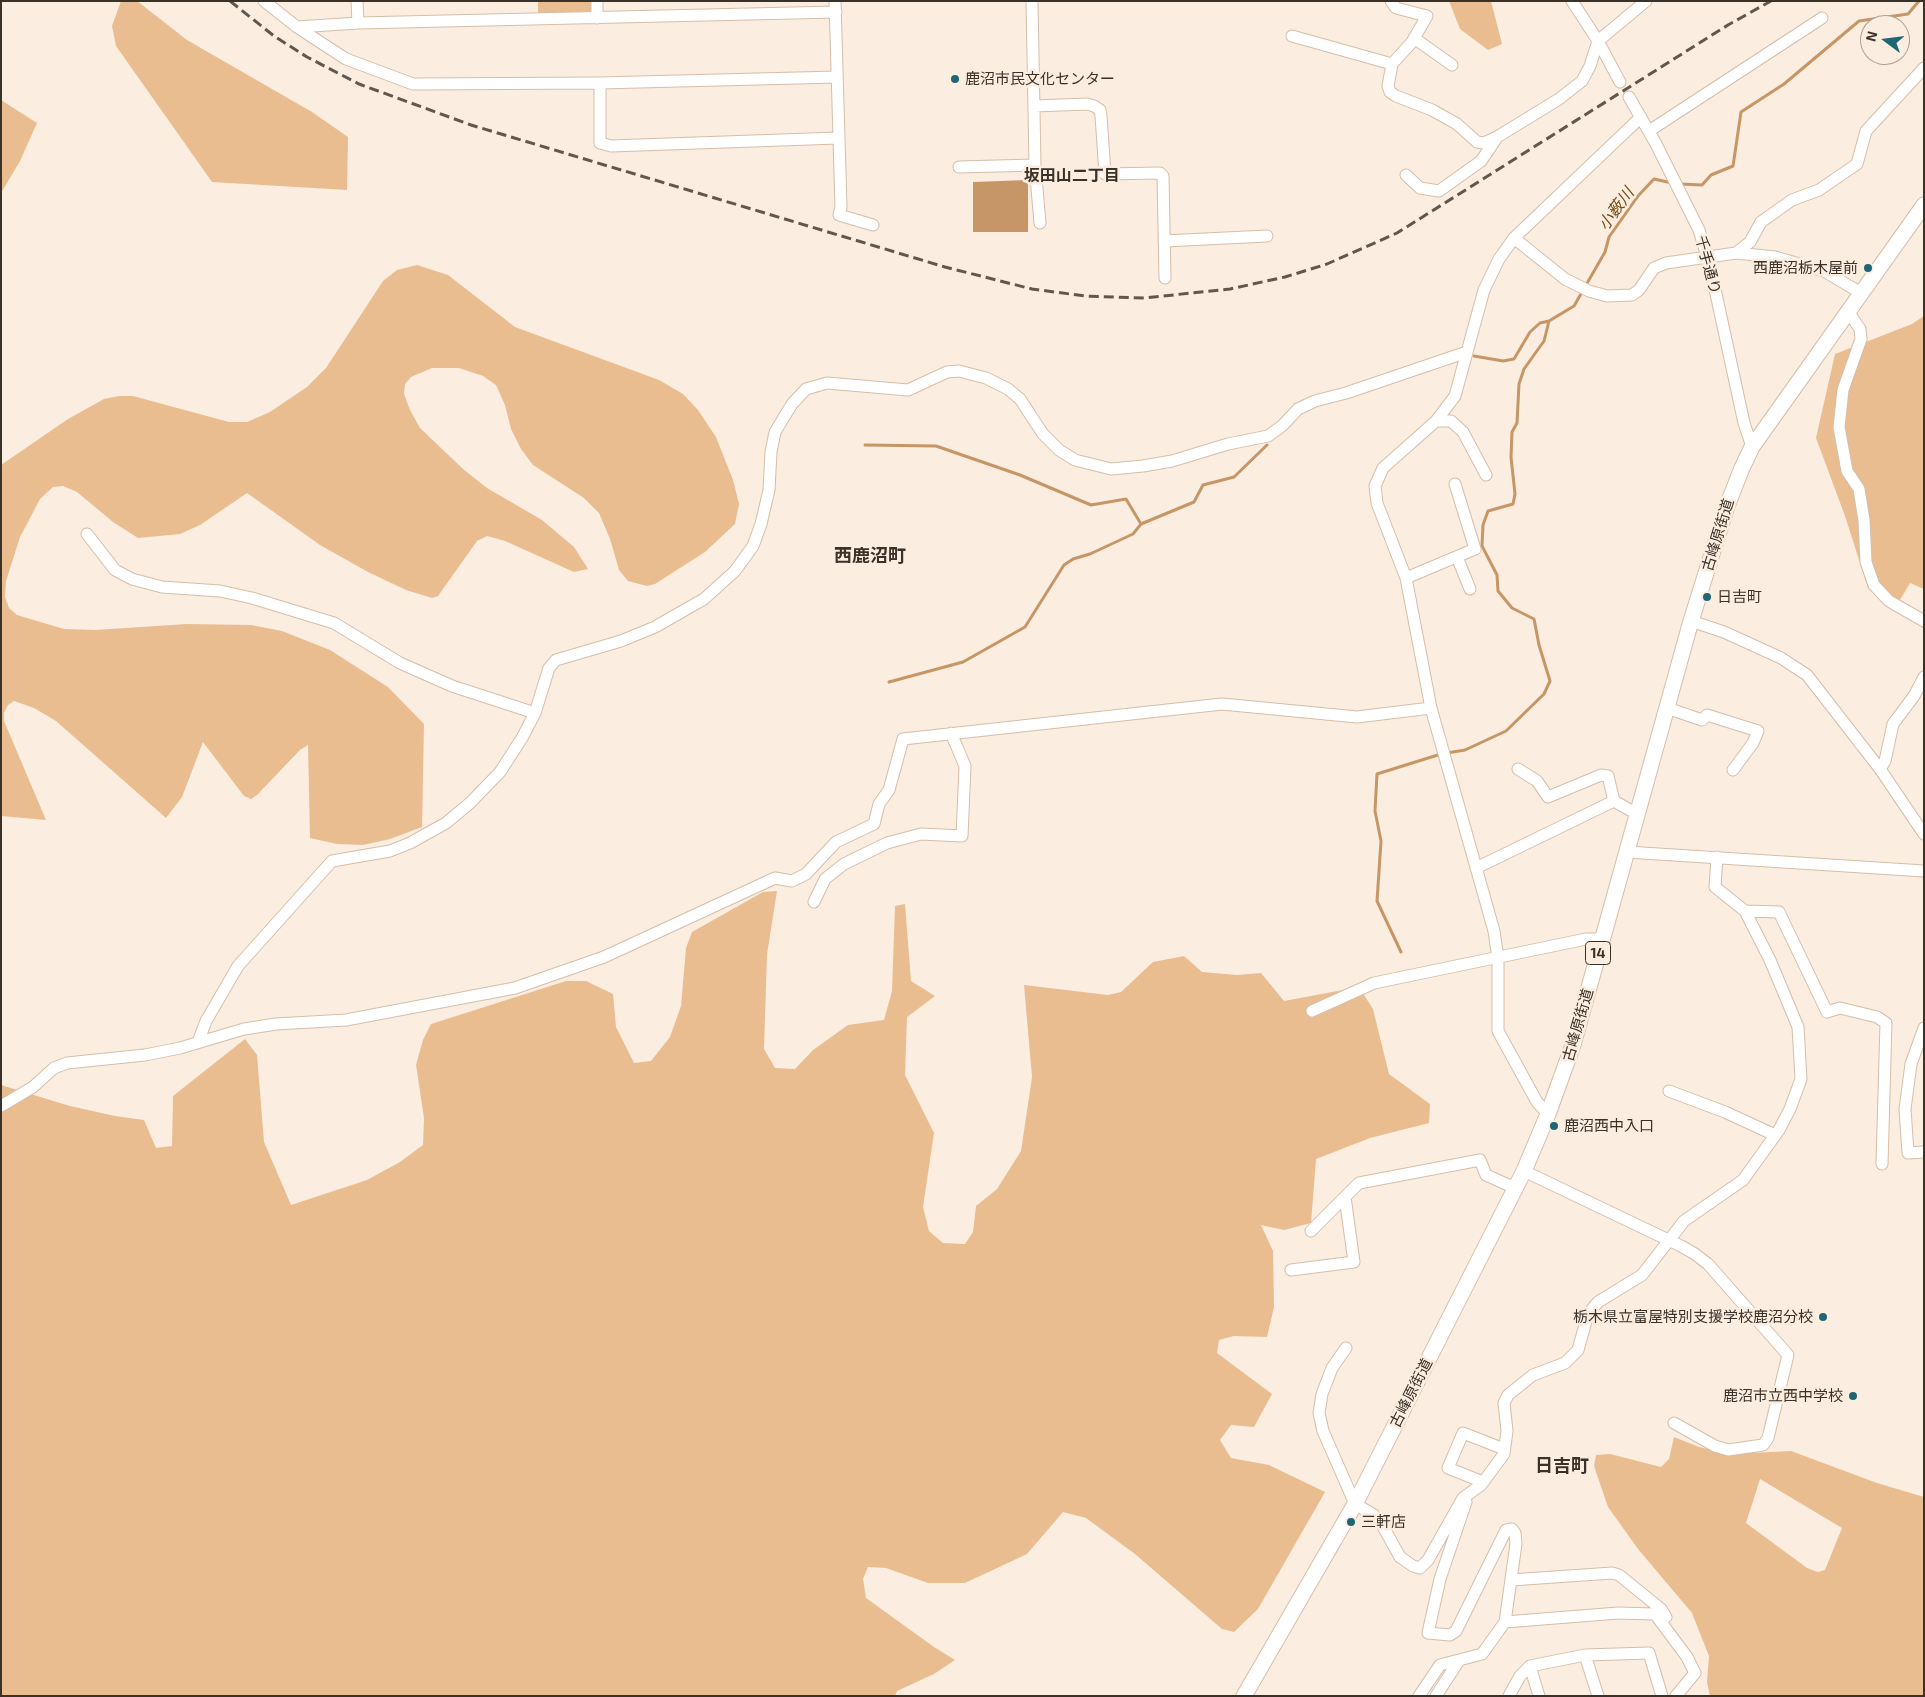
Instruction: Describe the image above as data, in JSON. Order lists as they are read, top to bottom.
{
  "streets": {
    "main road": ["古峰原街道", "14"],
    "street": ["千手通り"]
  },
  "crossings": [
    ["千手通り", "古峰原街道"]
  ],
  "districts": ["坂田山二丁目", "西鹿沼町", "日吉町"],
  "water": ["小薮川"],
  "places": [
    "鹿沼市民文化センター",
    "西鹿沼栃木屋前",
    "日吉町",
    "鹿沼西中入口",
    "栃木県立富屋特別支援学校鹿沼分校",
    "鹿沼市立西中学校",
    "三軒店"
  ],
  "north": "left"
}
